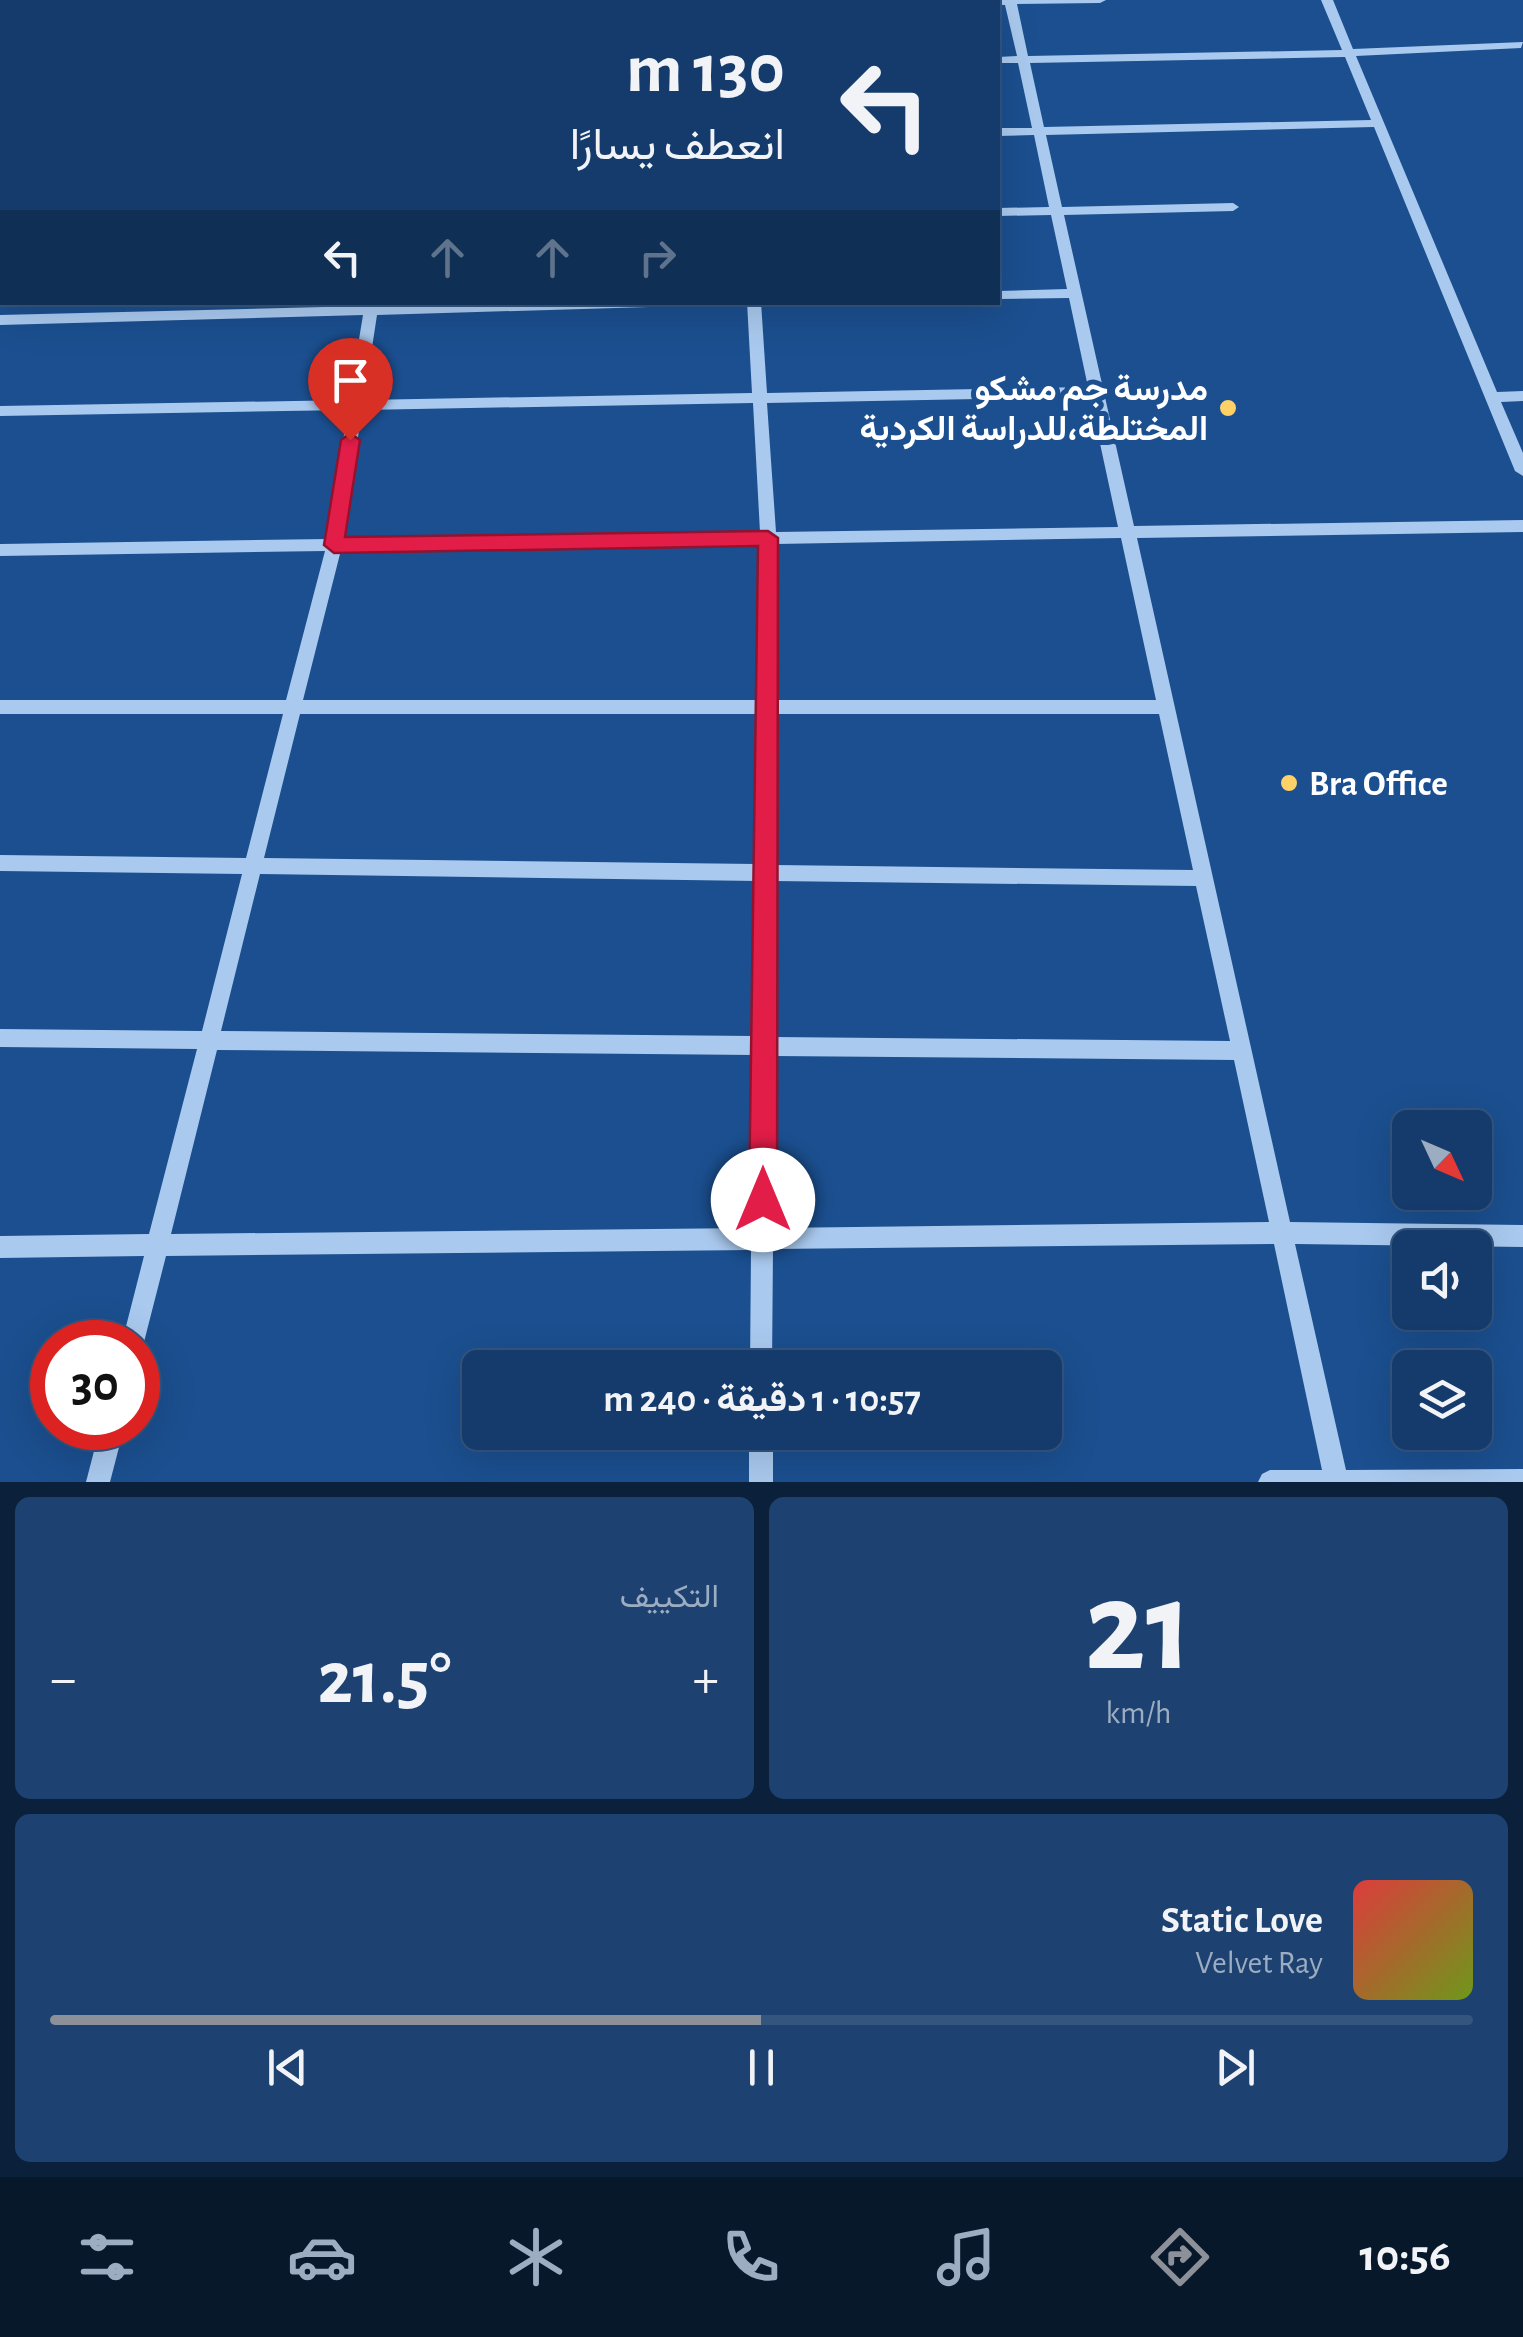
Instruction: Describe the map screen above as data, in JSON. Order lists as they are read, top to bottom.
{
  "places": ["مدرسة جم مشكو المختلطة،للدراسة الكردية", "Bra Office"],
  "north": "bottom right",
  "page": {
    "turn": ["130 m", "انعطف يسارًا"],
    "limit": "30",
    "trip": "10:57 · 1 دقيقة · 240 m",
    "tile": [
      ["21", "km/h"],
      "التكييف"
    ],
    "heat": ["−", "21.5°", "+"],
    "song": ["Static Love", "Velvet Ray"],
    "tabs": "10:56"
  }
}
